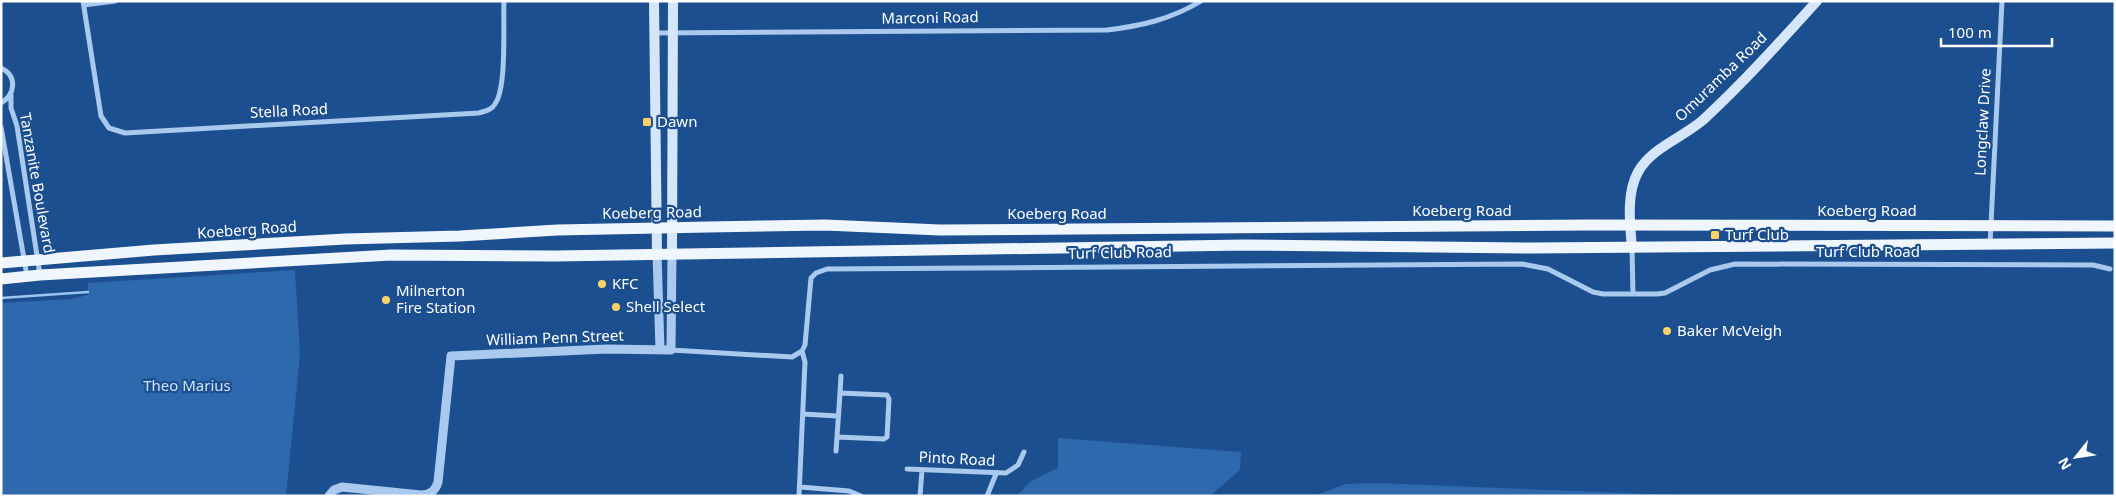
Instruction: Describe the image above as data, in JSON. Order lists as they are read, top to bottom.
{
  "streets": {
    "main road": ["Omuramba Road", "Koeberg Road"],
    "street": [
      "Marconi Road",
      "Stella Road",
      "Longclaw Drive",
      "Tanzanite Boulevard",
      "Turf Club Road",
      "William Penn Street",
      "Pinto Road"
    ]
  },
  "crossings": [
    ["Omuramba Road", "Koeberg Road"],
    ["Longclaw Drive", "Koeberg Road"],
    ["Tanzanite Boulevard", "Koeberg Road"]
  ],
  "parks": ["Theo Marius"],
  "places": {
    "transit": ["Dawn", "Turf Club"],
    "other": [
      "KFC",
      "Milnerton Fire Station",
      "Shell Select",
      "Baker McVeigh"
    ]
  },
  "scale_bar": "100 m",
  "north": "bottom left"
}
